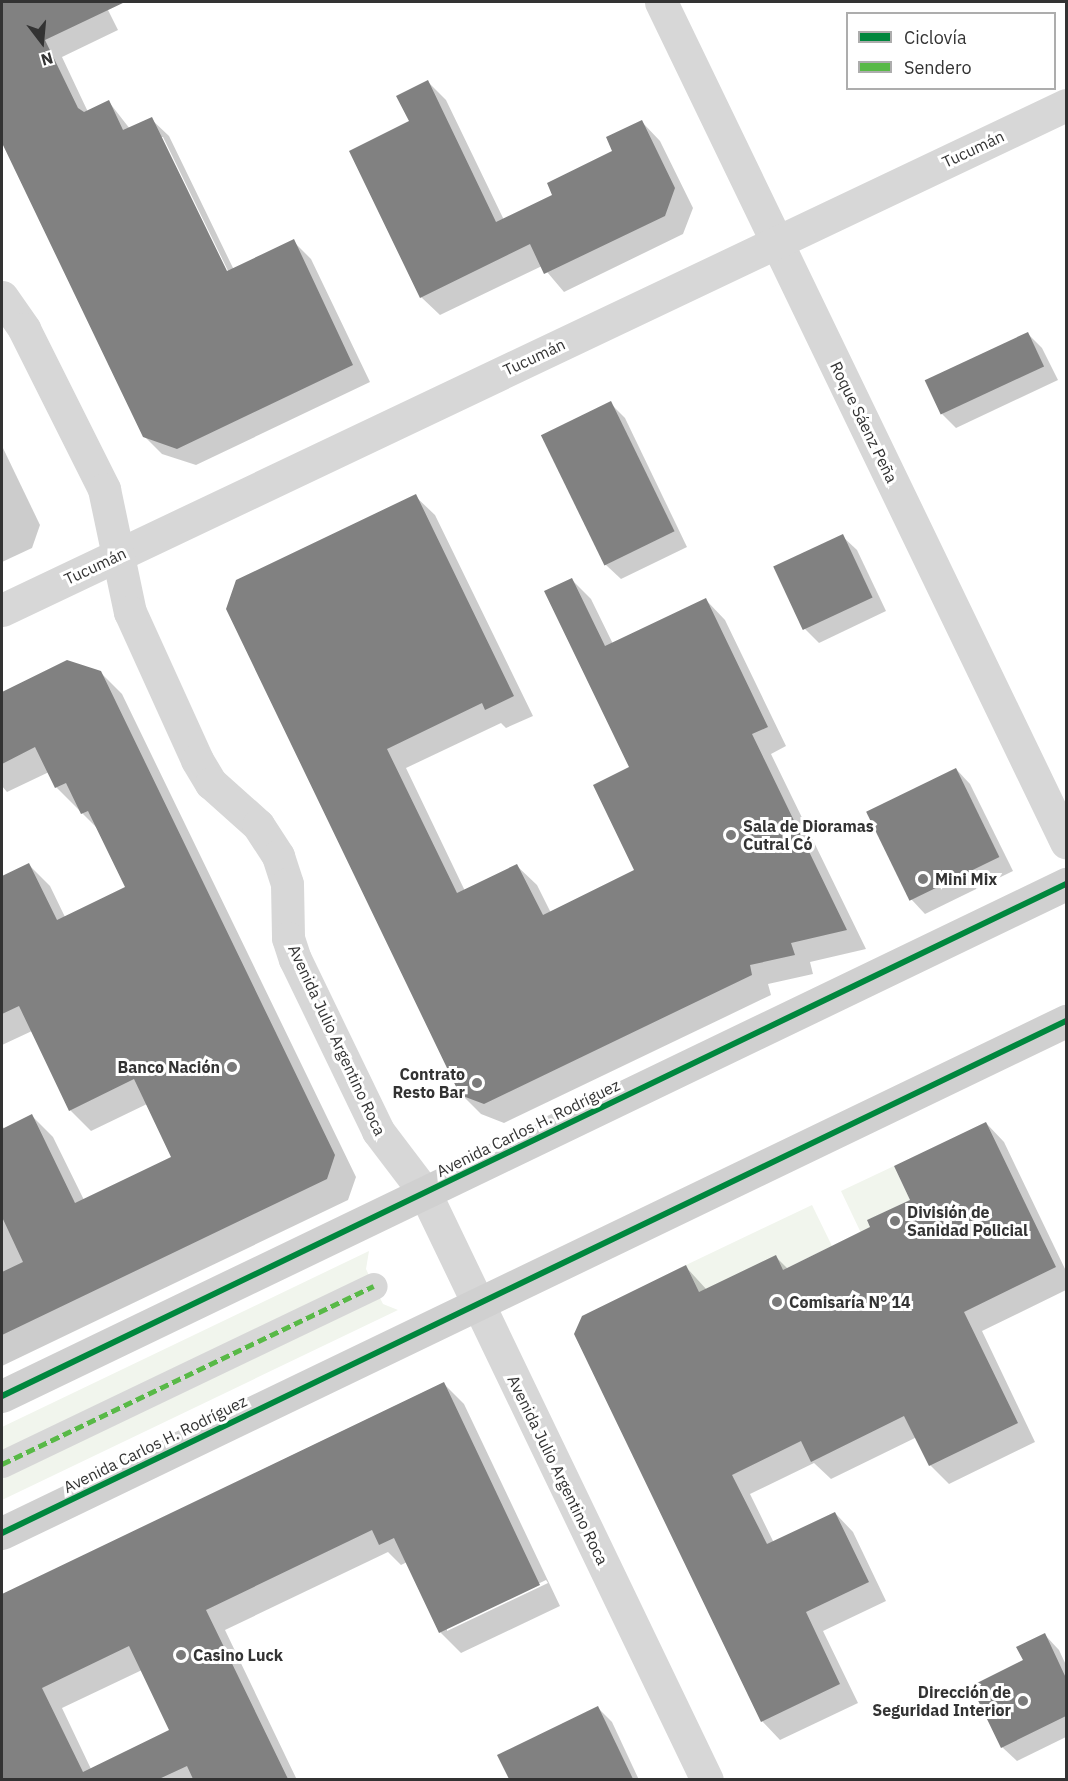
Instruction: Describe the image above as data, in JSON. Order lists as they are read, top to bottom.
{
  "streets": {
    "main road": ["Avenida Carlos H. Rodríguez"],
    "street": ["Tucumán", "Roque Sáenz Peña", "Avenida Julio Argentino Roca"]
  },
  "crossings": [
    ["Tucumán", "Roque Sáenz Peña"],
    ["Tucumán", "Avenida Julio Argentino Roca"],
    ["Avenida Julio Argentino Roca", "Avenida Carlos H. Rodríguez"]
  ],
  "places": [
    "Sala de Dioramas Cutral Có",
    "Mini Mix",
    "Banco Nación",
    "Contrato Resto Bar",
    "División de Sanidad Policial",
    "Comisaría N° 14",
    "Casino Luck",
    "Dirección de Seguridad Interior"
  ],
  "legend": ["Ciclovía", "Sendero"],
  "north": "bottom"
}
